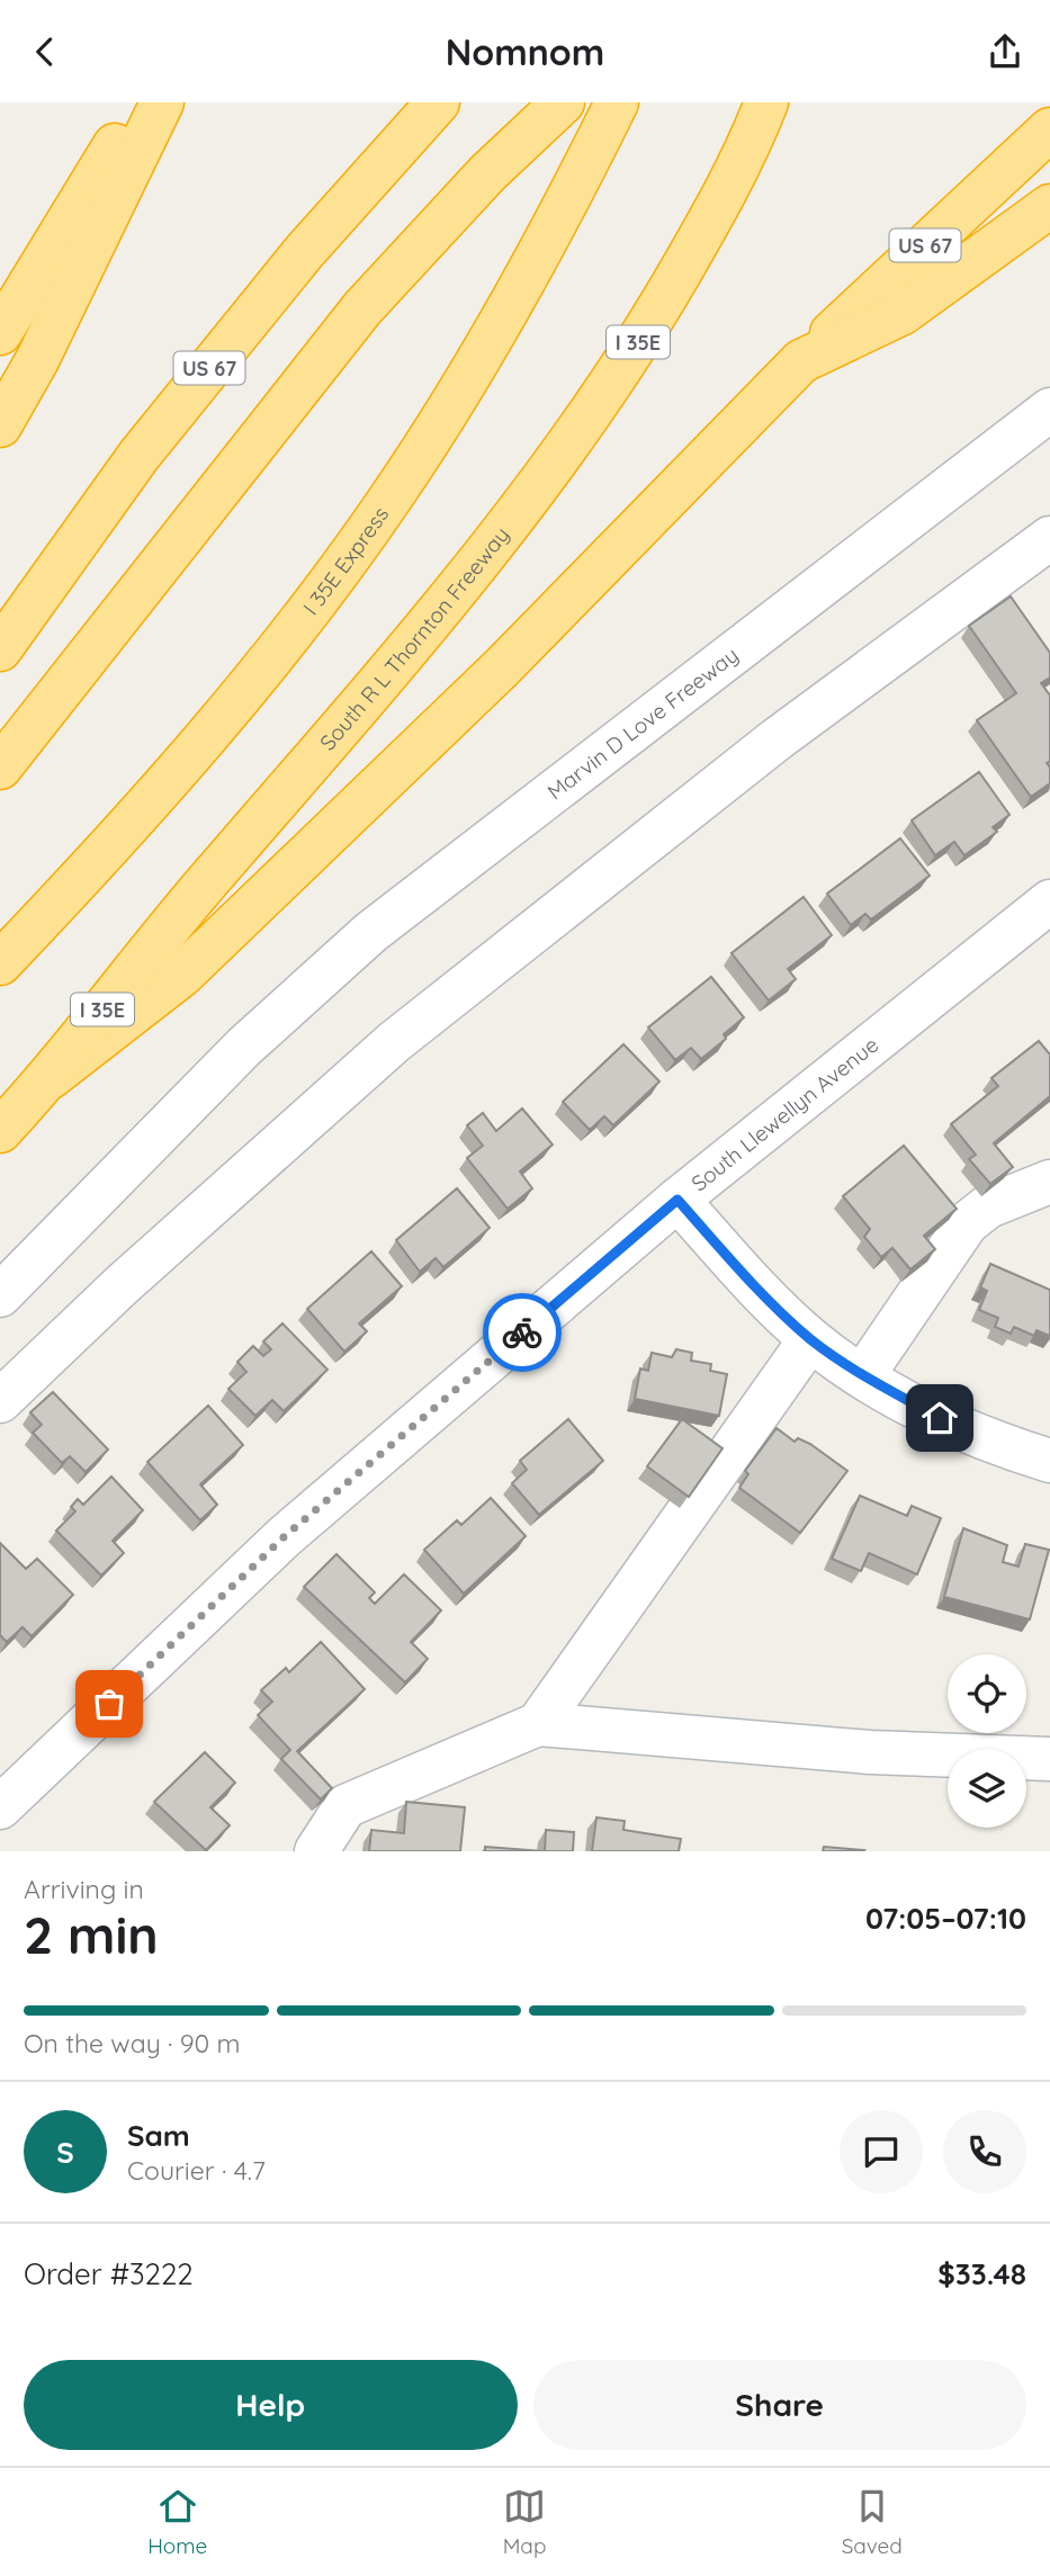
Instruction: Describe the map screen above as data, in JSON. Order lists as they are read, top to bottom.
{
  "streets": {
    "highway": [
      "US 67",
      "I 35E",
      "I 35E Express",
      "South R L Thornton Freeway"
    ],
    "street": ["Marvin D Love Freeway", "South Llewellyn Avenue"]
  },
  "page": {
    "header": "Nomnom",
    "heading": ["2 min", "Arriving in", "07:05–07:10"],
    "panel": [
      "Sam",
      "Courier · 4.7",
      "Order #3222",
      "$33.48"
    ],
    "bar": "On the way · 90 m",
    "round": "S",
    "buttons": ["Help", "Share"],
    "tabs": ["Home", "Map", "Saved"]
  }
}
